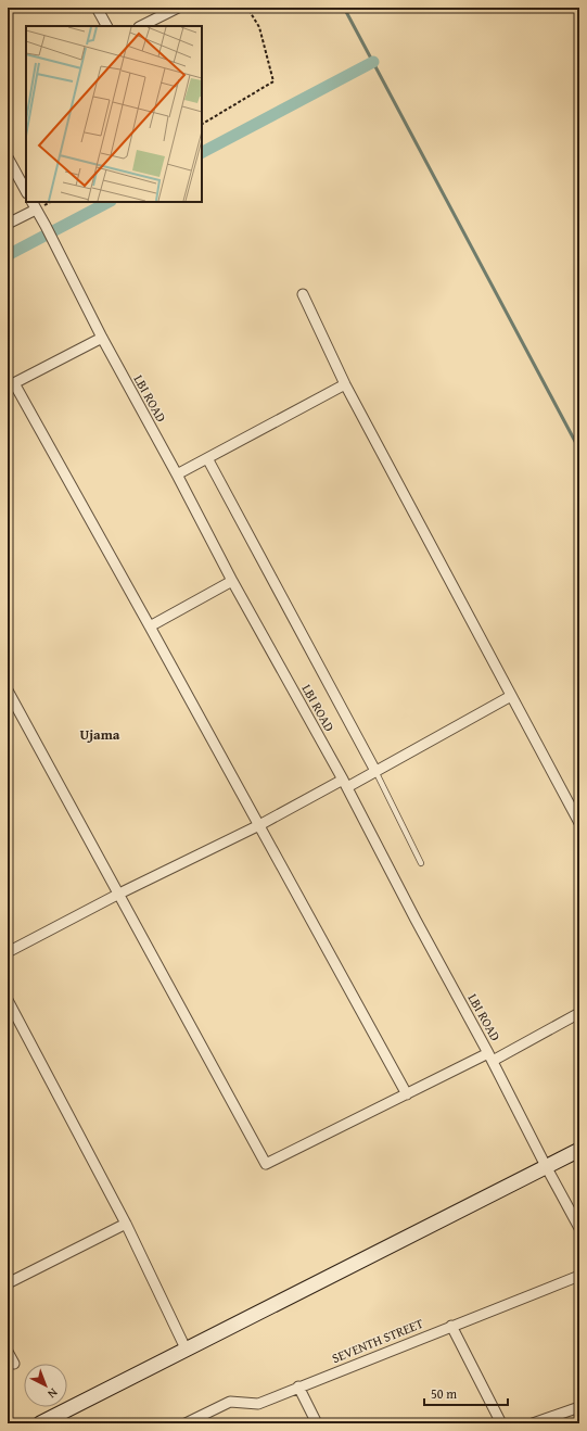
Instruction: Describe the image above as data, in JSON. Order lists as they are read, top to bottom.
{
  "streets": {
    "street": ["LBI ROAD", "SEVENTH STREET"]
  },
  "districts": ["Ujama"],
  "scale_bar": "50 m",
  "north": "bottom right"
}
